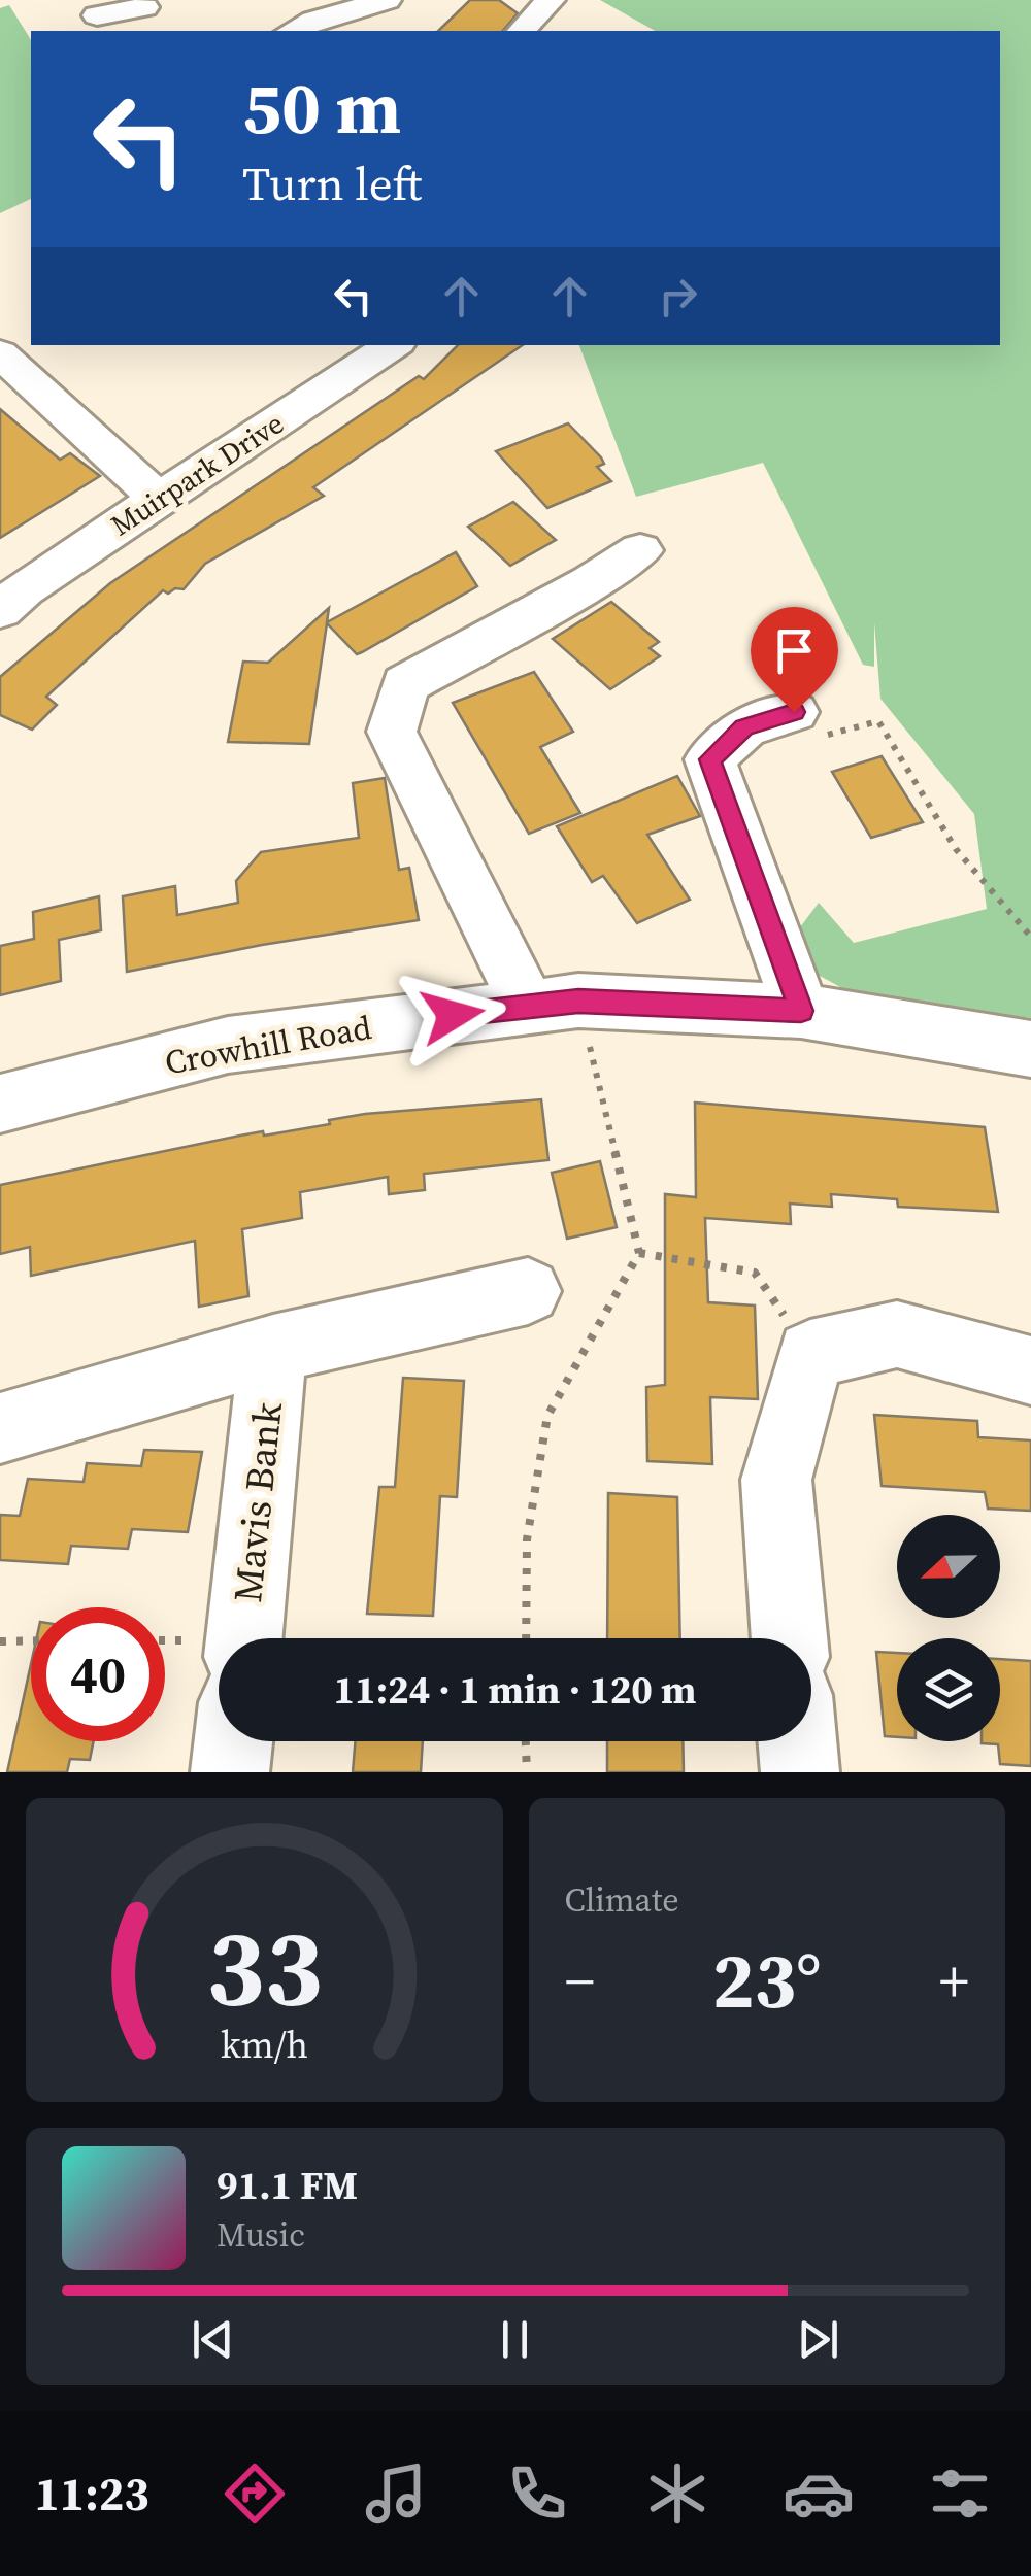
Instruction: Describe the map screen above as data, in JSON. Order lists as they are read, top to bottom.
{
  "streets": {
    "street": ["Muirpark Drive", "Crowhill Road", "Mavis Bank"]
  },
  "north": "left",
  "page": {
    "turn": ["50 m", "Turn left"],
    "limit": "40",
    "trip": "11:24 · 1 min · 120 m",
    "tile": "Climate",
    "heat": ["−", "23°", "+"],
    "song": ["91.1 FM", "Music"],
    "tabs": "11:23",
    "gauge": ["33", "km/h"]
  }
}
